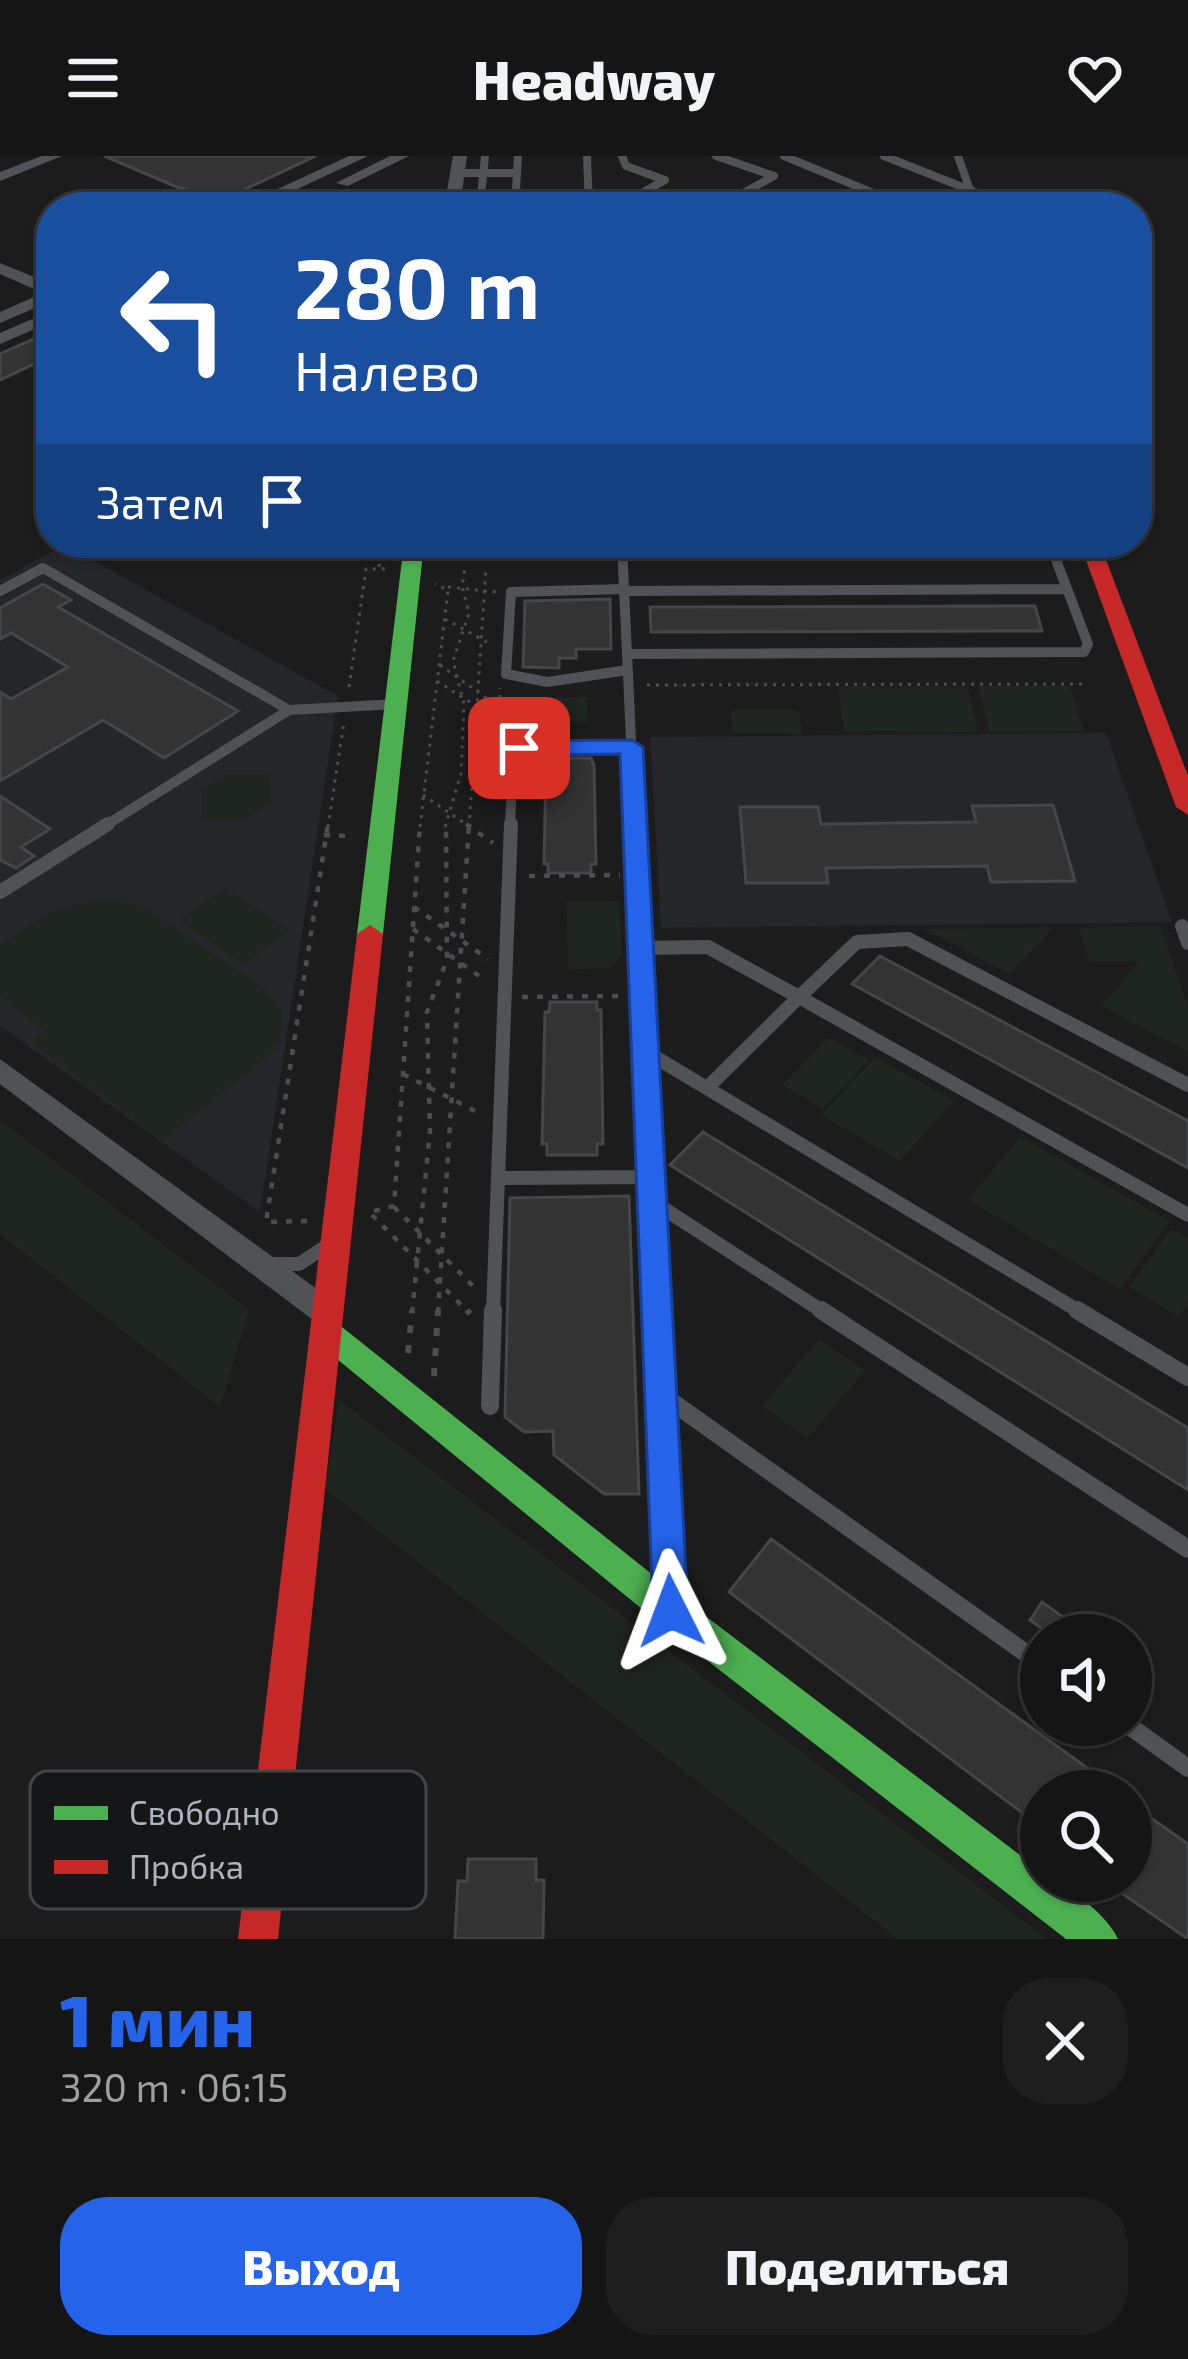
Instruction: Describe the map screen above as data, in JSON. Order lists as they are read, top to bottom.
{
  "legend": ["Свободно", "Пробка"],
  "page": {
    "header": "Headway",
    "turn": ["280 m", "Налево"],
    "then": "Затем",
    "heading": ["1 мин", "320 m · 06:15"],
    "buttons": ["Выход", "Поделиться"]
  }
}
